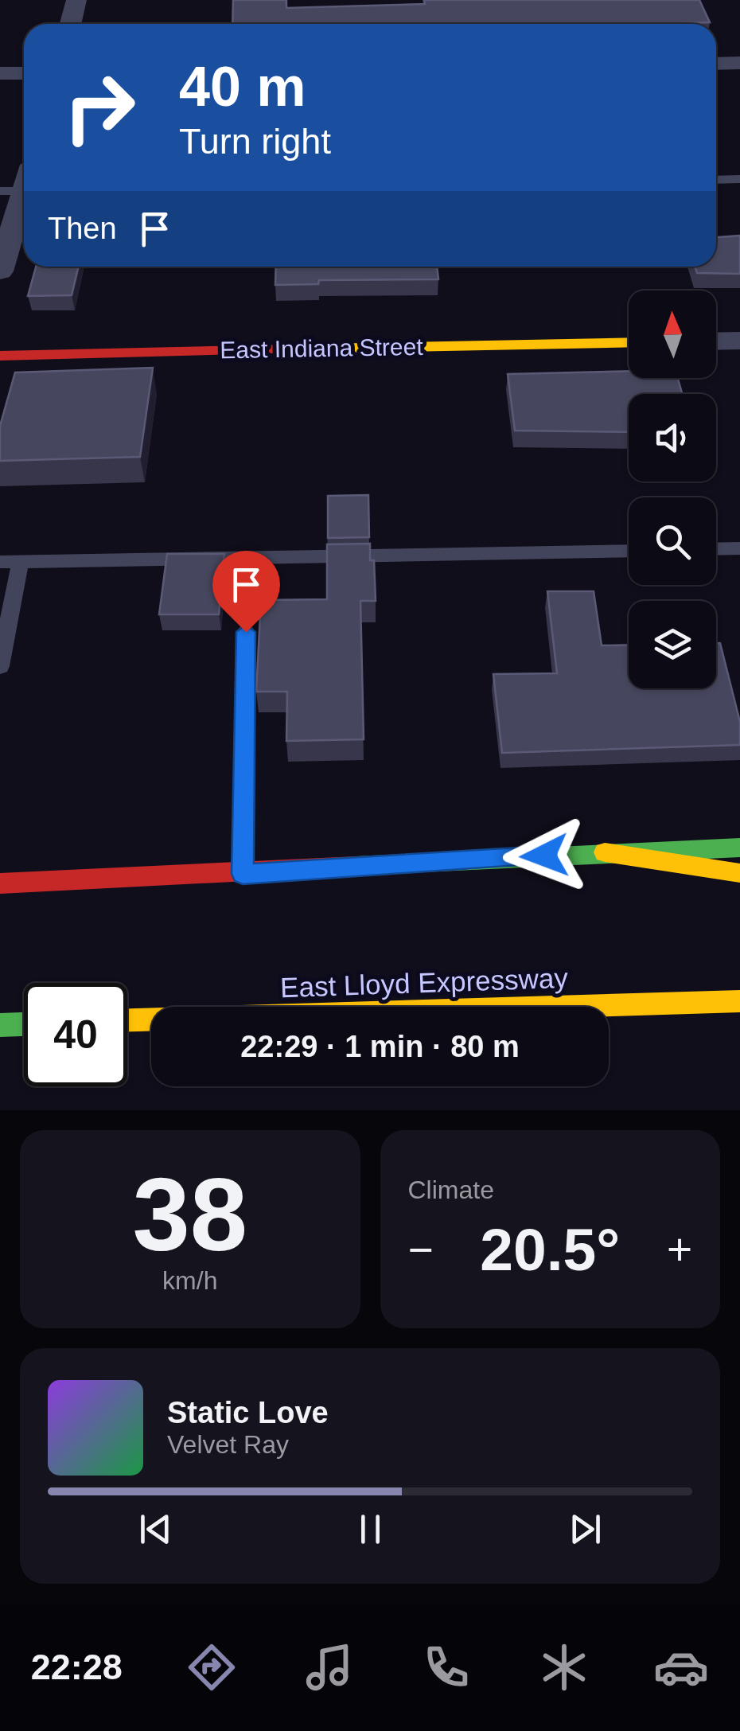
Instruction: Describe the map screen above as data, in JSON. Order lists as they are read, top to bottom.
{
  "streets": {
    "main road": ["East Indiana Street", "East Lloyd Expressway"]
  },
  "north": "top",
  "page": {
    "turn": ["40 m", "Turn right"],
    "then": "Then",
    "limit": "40",
    "trip": "22:29 · 1 min · 80 m",
    "tile": [
      ["38", "km/h"],
      "Climate"
    ],
    "heat": ["−", "20.5°", "+"],
    "song": ["Static Love", "Velvet Ray"],
    "tabs": "22:28"
  }
}
